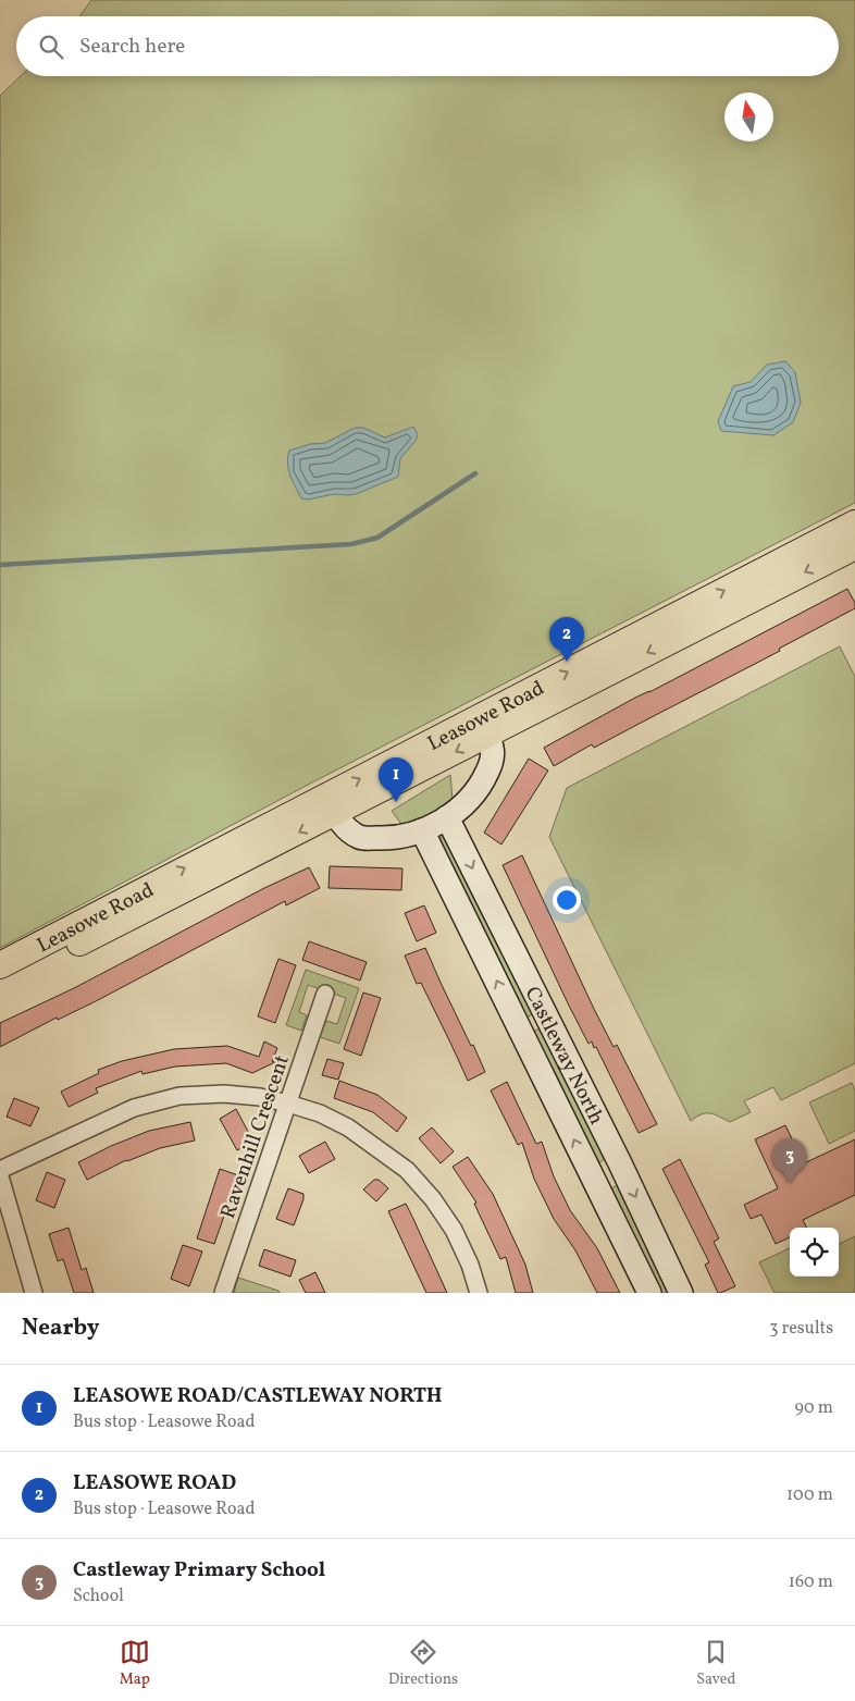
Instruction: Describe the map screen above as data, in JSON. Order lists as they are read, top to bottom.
{
  "streets": {
    "main road": ["Leasowe Road"],
    "street": ["Castleway North", "Ravenhill Crescent"]
  },
  "crossings": [
    ["Leasowe Road", "Castleway North"]
  ],
  "north": "top",
  "page": {
    "search": "Search here",
    "pins": ["2", "1", "3"],
    "heading": ["Nearby", "3 results"],
    "list": [
      {
        "mark": "1",
        "name": "LEASOWE ROAD/CASTLEWAY NORTH",
        "note": "Bus stop · Leasowe Road",
        "value": "90 m"
      },
      {
        "mark": "2",
        "name": "LEASOWE ROAD",
        "note": "Bus stop · Leasowe Road",
        "value": "100 m"
      },
      {
        "mark": "3",
        "name": "Castleway Primary School",
        "note": "School",
        "value": "160 m"
      }
    ],
    "nav": ["Map", "Directions", "Saved"]
  }
}
